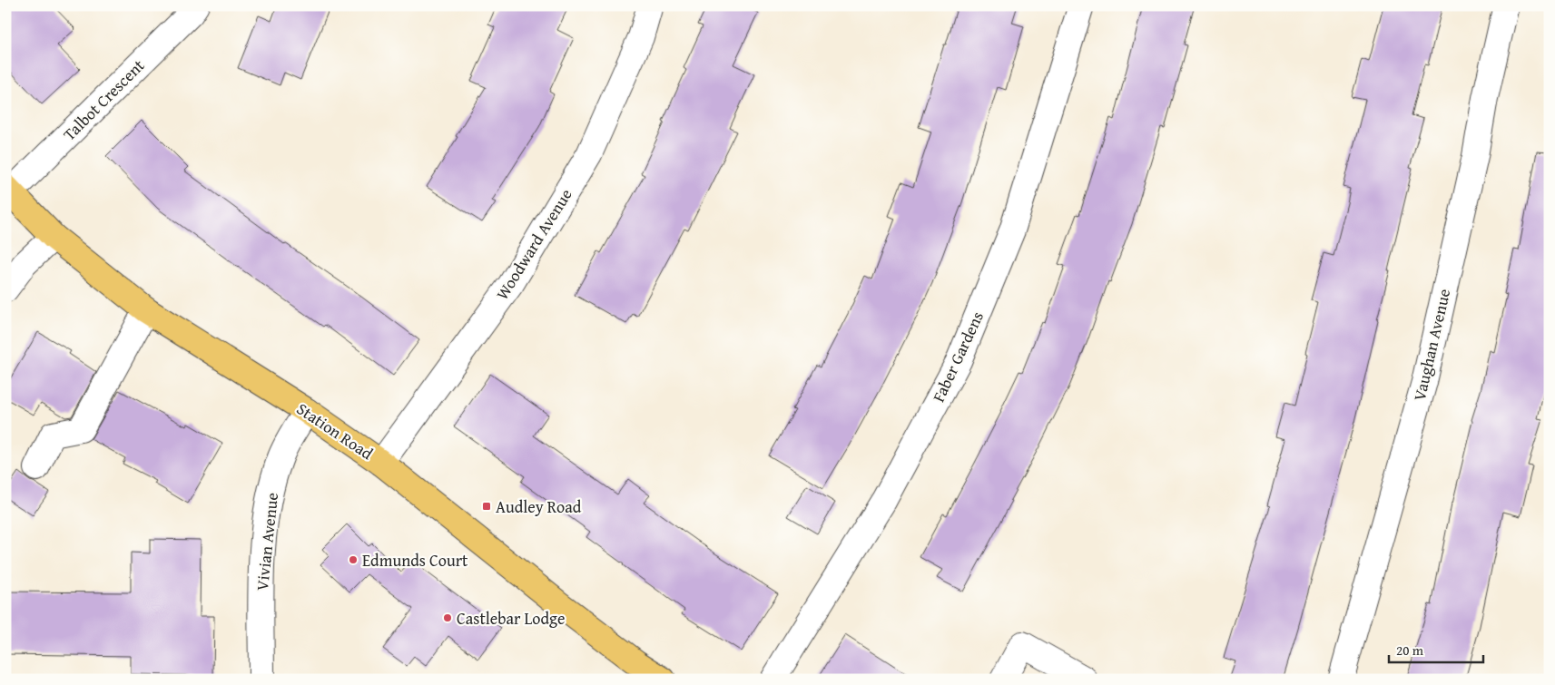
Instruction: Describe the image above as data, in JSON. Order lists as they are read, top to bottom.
{
  "streets": {
    "main road": ["Station Road"],
    "street": [
      "Talbot Crescent",
      "Woodward Avenue",
      "Vaughan Avenue",
      "Faber Gardens",
      "Vivian Avenue"
    ]
  },
  "crossings": [
    ["Talbot Crescent", "Station Road"],
    ["Woodward Avenue", "Station Road"],
    ["Station Road", "Vivian Avenue"]
  ],
  "places": {
    "transit": ["Audley Road"],
    "other": ["Edmunds Court", "Castlebar Lodge"]
  },
  "scale_bar": "20 m"
}
